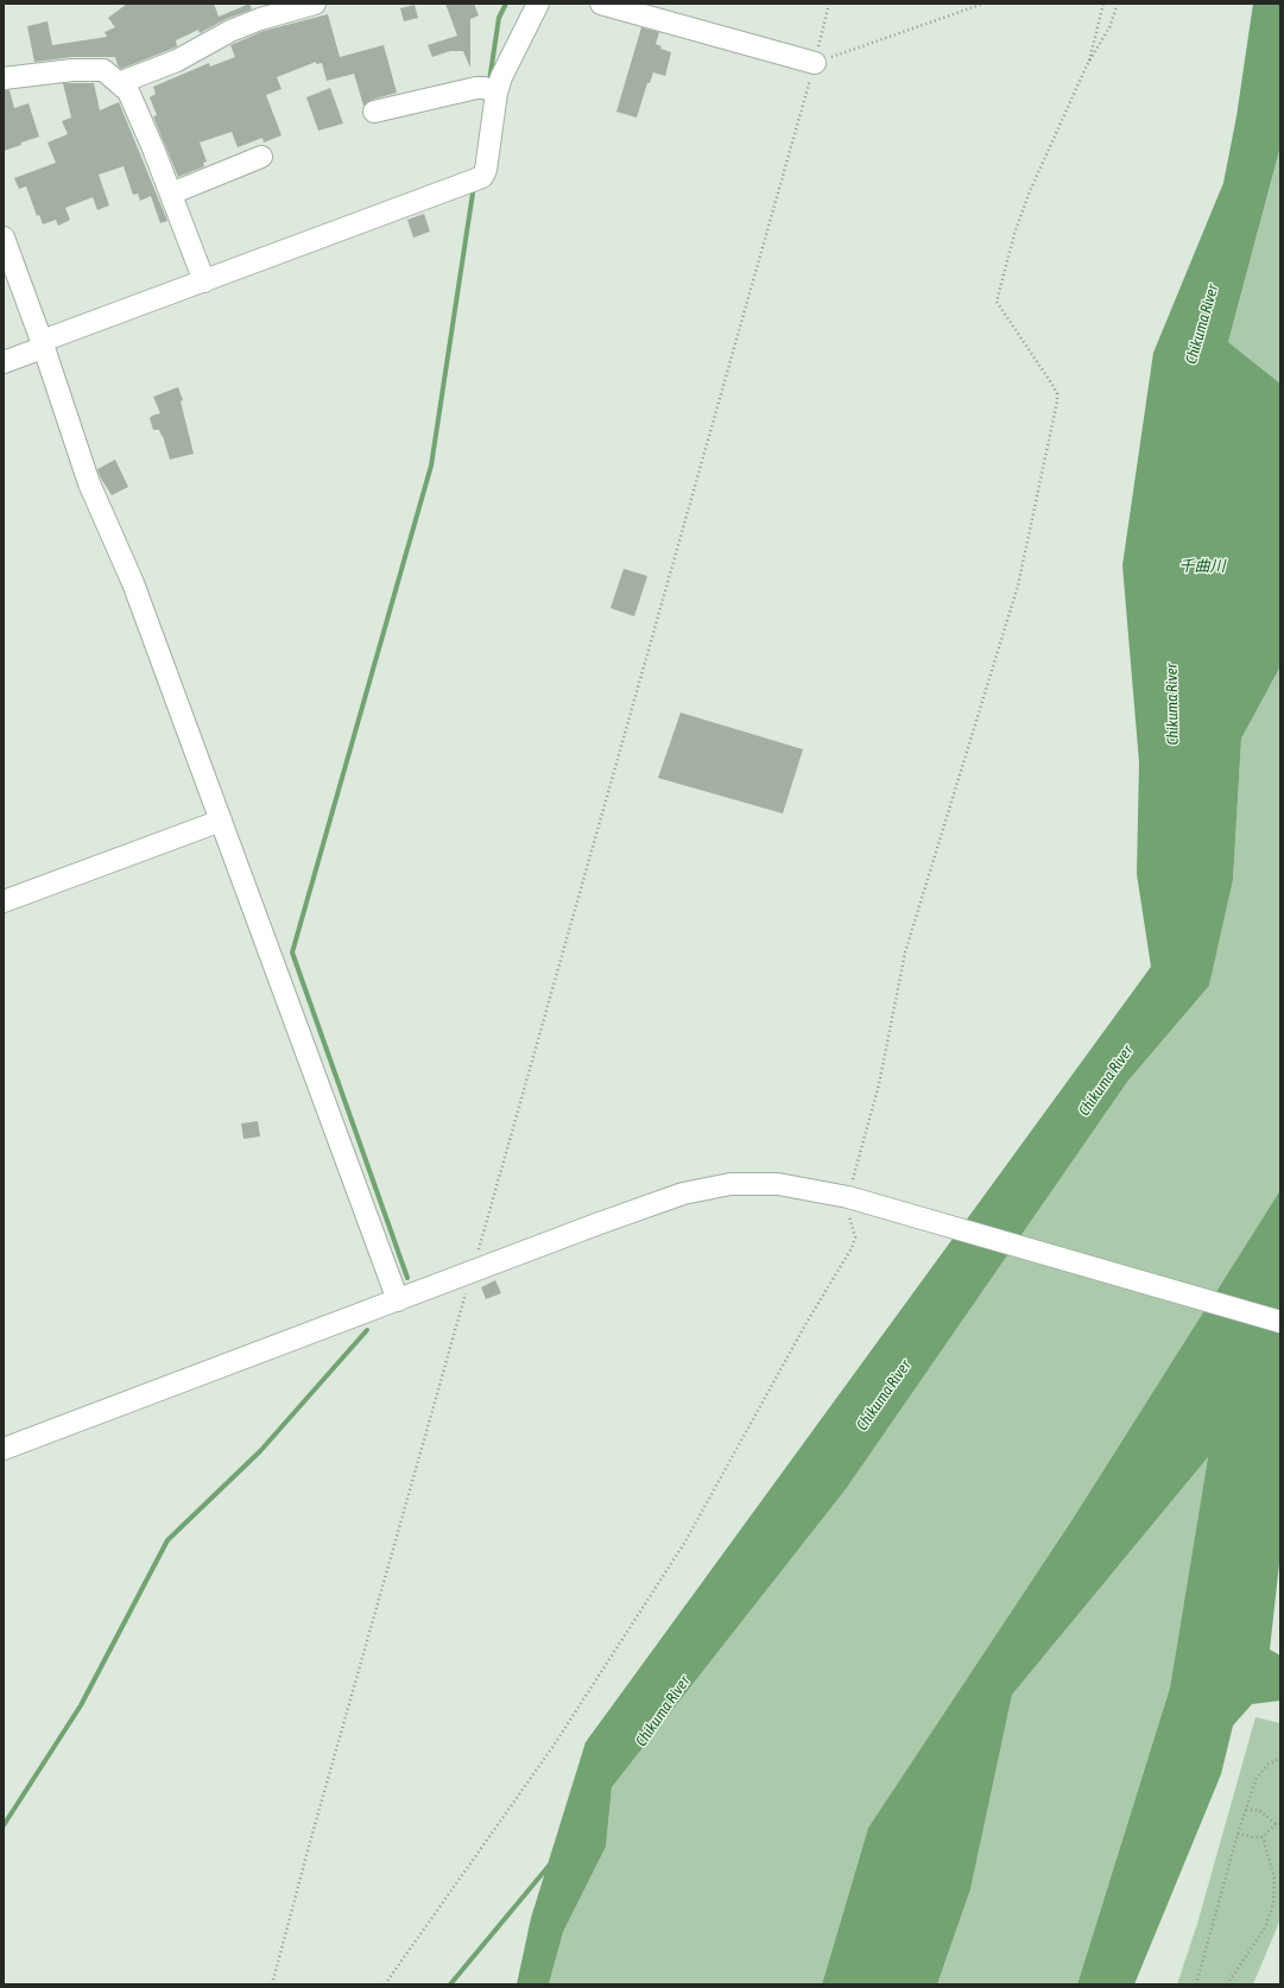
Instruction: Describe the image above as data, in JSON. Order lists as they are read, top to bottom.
{
  "water": ["Chikuma River", "千曲川"]
}
